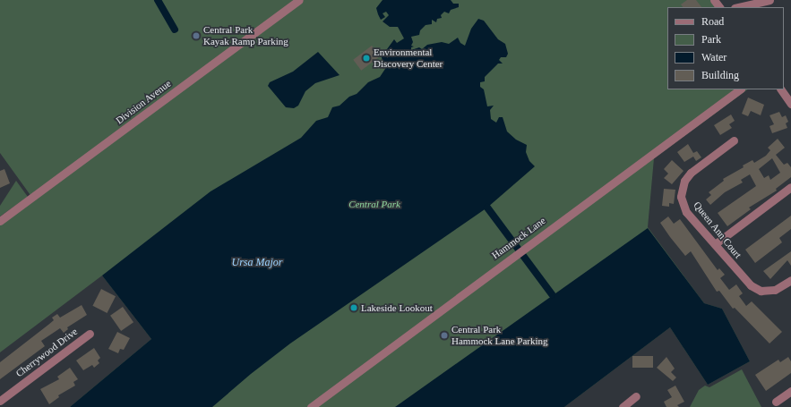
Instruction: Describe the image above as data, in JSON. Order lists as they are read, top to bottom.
{
  "streets": {
    "street": [
      "Division Avenue",
      "Queen Ann Court",
      "Hammock Lane",
      "Cherrywood Drive"
    ]
  },
  "water": ["Ursa Major"],
  "parks": ["Central Park"],
  "places": [
    "Central Park Kayak Ramp Parking",
    "Environmental Discovery Center",
    "Lakeside Lookout",
    "Central Park Hammock Lane Parking"
  ],
  "legend": [
    "Road",
    "Park",
    "Water",
    "Building"
  ]
}
